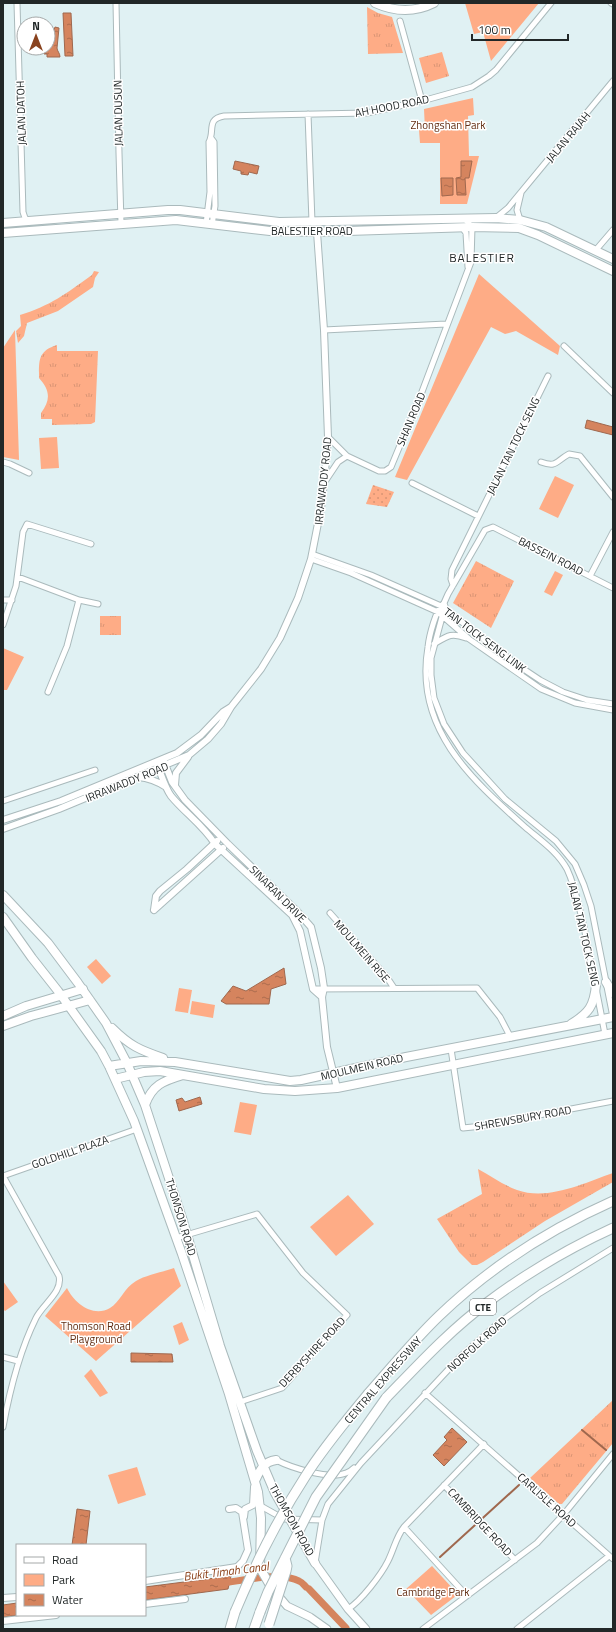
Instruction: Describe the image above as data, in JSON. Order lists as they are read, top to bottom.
{
  "streets": {
    "highway": ["CTE", "CENTRAL EXPRESSWAY"],
    "main road": ["BALESTIER ROAD", "MOULMEIN ROAD", "THOMSON ROAD"],
    "street": [
      "AH HOOD ROAD",
      "JALAN DATOH",
      "JALAN DUSUN",
      "JALAN RAJAH",
      "SHAN ROAD",
      "JALAN TAN TOCK SENG",
      "IRRAWADDY ROAD",
      "BASSEIN ROAD",
      "TAN TOCK SENG LINK",
      "SINARAN DRIVE",
      "MOULMEIN RISE",
      "SHREWSBURY ROAD",
      "GOLDHILL PLAZA",
      "NORFOLK ROAD",
      "DERBYSHIRE ROAD",
      "CARLISLE ROAD",
      "CAMBRIDGE ROAD"
    ]
  },
  "crossings": [
    ["AH HOOD ROAD", "BALESTIER ROAD"],
    ["JALAN DATOH", "BALESTIER ROAD"],
    ["JALAN DUSUN", "BALESTIER ROAD"],
    ["JALAN RAJAH", "BALESTIER ROAD"],
    ["BALESTIER ROAD", "SHAN ROAD"],
    ["BALESTIER ROAD", "IRRAWADDY ROAD"],
    ["SHAN ROAD", "IRRAWADDY ROAD"],
    ["JALAN TAN TOCK SENG", "BASSEIN ROAD"],
    ["JALAN TAN TOCK SENG", "TAN TOCK SENG LINK"],
    ["JALAN TAN TOCK SENG", "MOULMEIN ROAD"],
    ["IRRAWADDY ROAD", "TAN TOCK SENG LINK"],
    ["IRRAWADDY ROAD", "SINARAN DRIVE"],
    ["SINARAN DRIVE", "MOULMEIN RISE"],
    ["SINARAN DRIVE", "MOULMEIN ROAD"],
    ["MOULMEIN RISE", "MOULMEIN ROAD"],
    ["MOULMEIN ROAD", "SHREWSBURY ROAD"],
    ["MOULMEIN ROAD", "THOMSON ROAD"],
    ["GOLDHILL PLAZA", "THOMSON ROAD"],
    ["THOMSON ROAD", "NORFOLK ROAD"],
    ["THOMSON ROAD", "DERBYSHIRE ROAD"],
    ["NORFOLK ROAD", "CARLISLE ROAD"],
    ["CARLISLE ROAD", "CAMBRIDGE ROAD"]
  ],
  "districts": ["BALESTIER"],
  "water": ["Bukit Timah Canal"],
  "parks": ["Zhongshan Park", "Thomson Road Playground", "Cambridge Park"],
  "legend": ["Road", "Park", "Water"],
  "scale_bar": "100 m",
  "north": "top"
}
